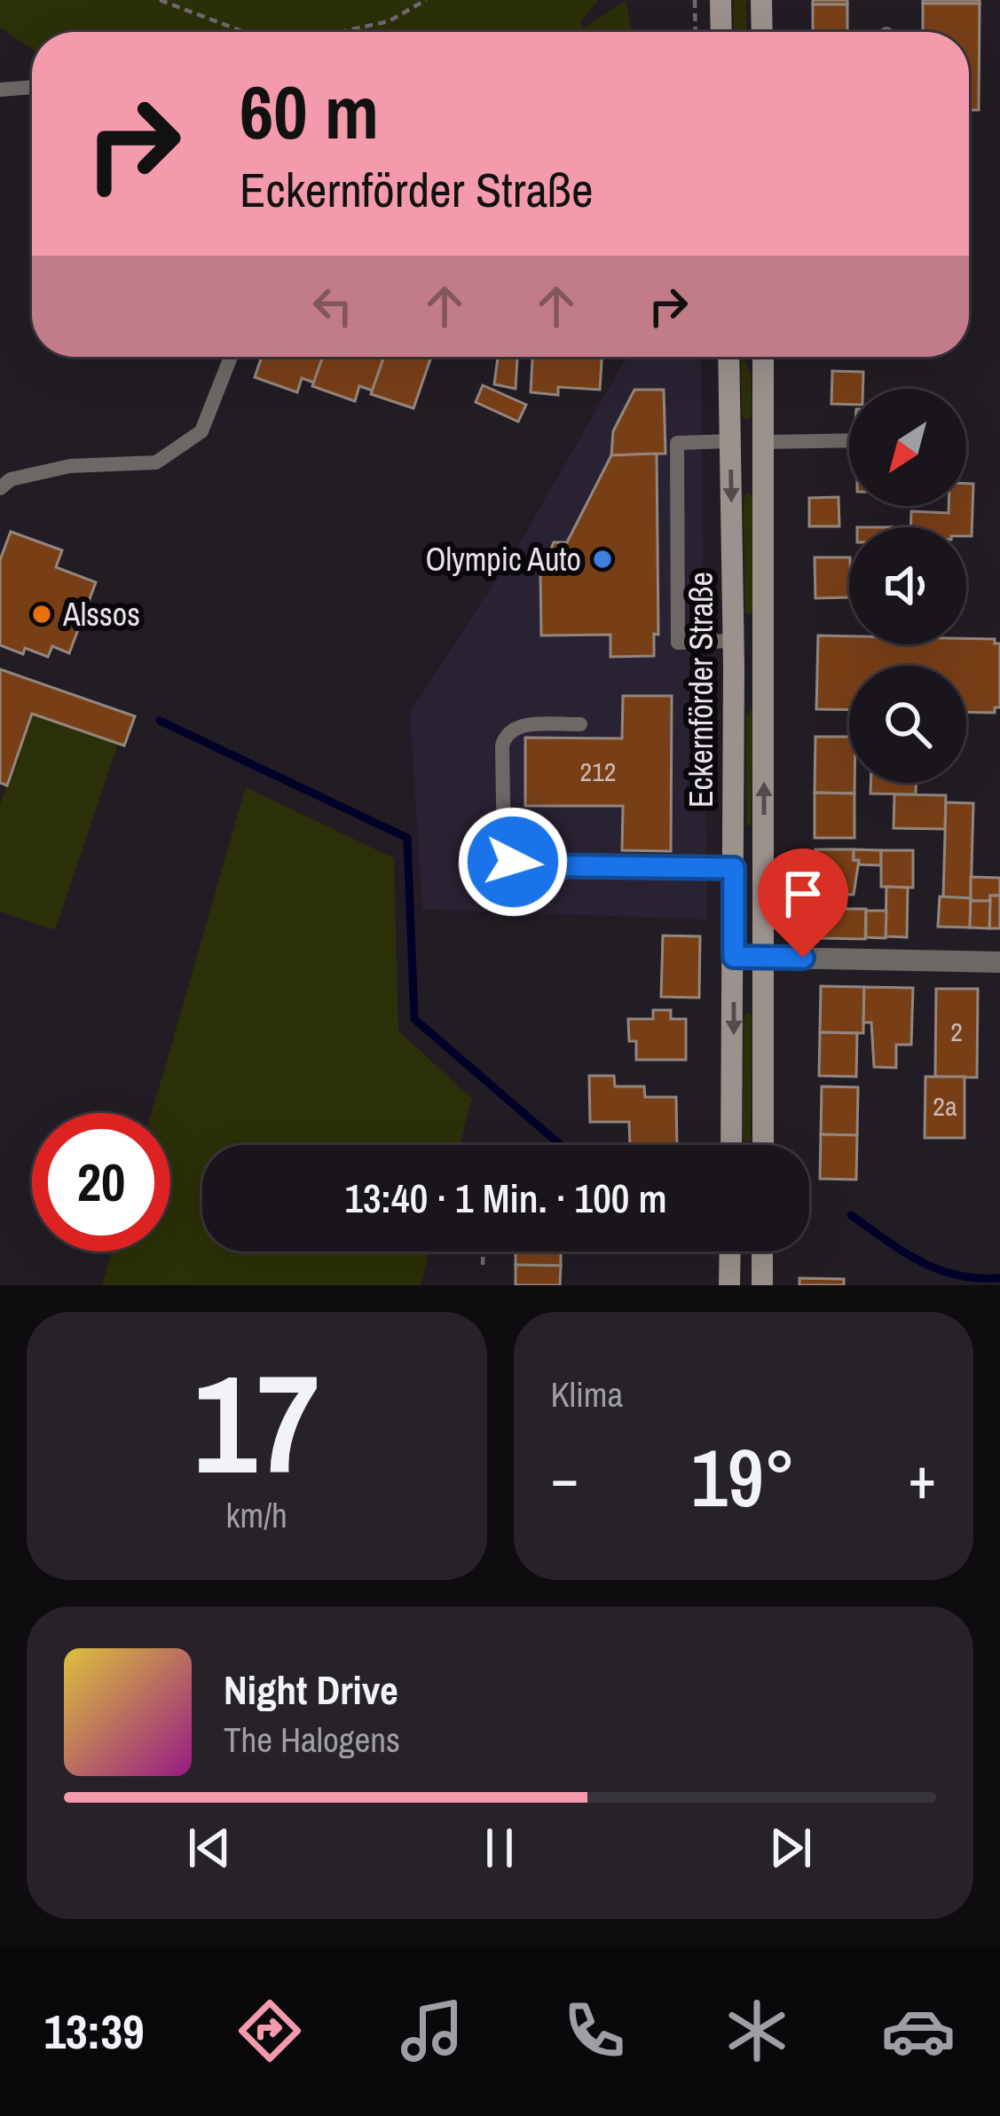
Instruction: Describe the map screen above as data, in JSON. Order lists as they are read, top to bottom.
{
  "streets": {
    "main road": ["Eckernförder Straße"]
  },
  "places": ["Olympic Auto", "Alssos"],
  "house_numbers": ["212", "2", "2a"],
  "north": "bottom left",
  "page": {
    "turn": ["60 m", "Eckernförder Straße"],
    "limit": "20",
    "trip": "13:40 · 1 Min. · 100 m",
    "tile": [
      ["17", "km/h"],
      "Klima"
    ],
    "heat": ["−", "19°", "+"],
    "song": ["Night Drive", "The Halogens"],
    "tabs": "13:39"
  }
}
